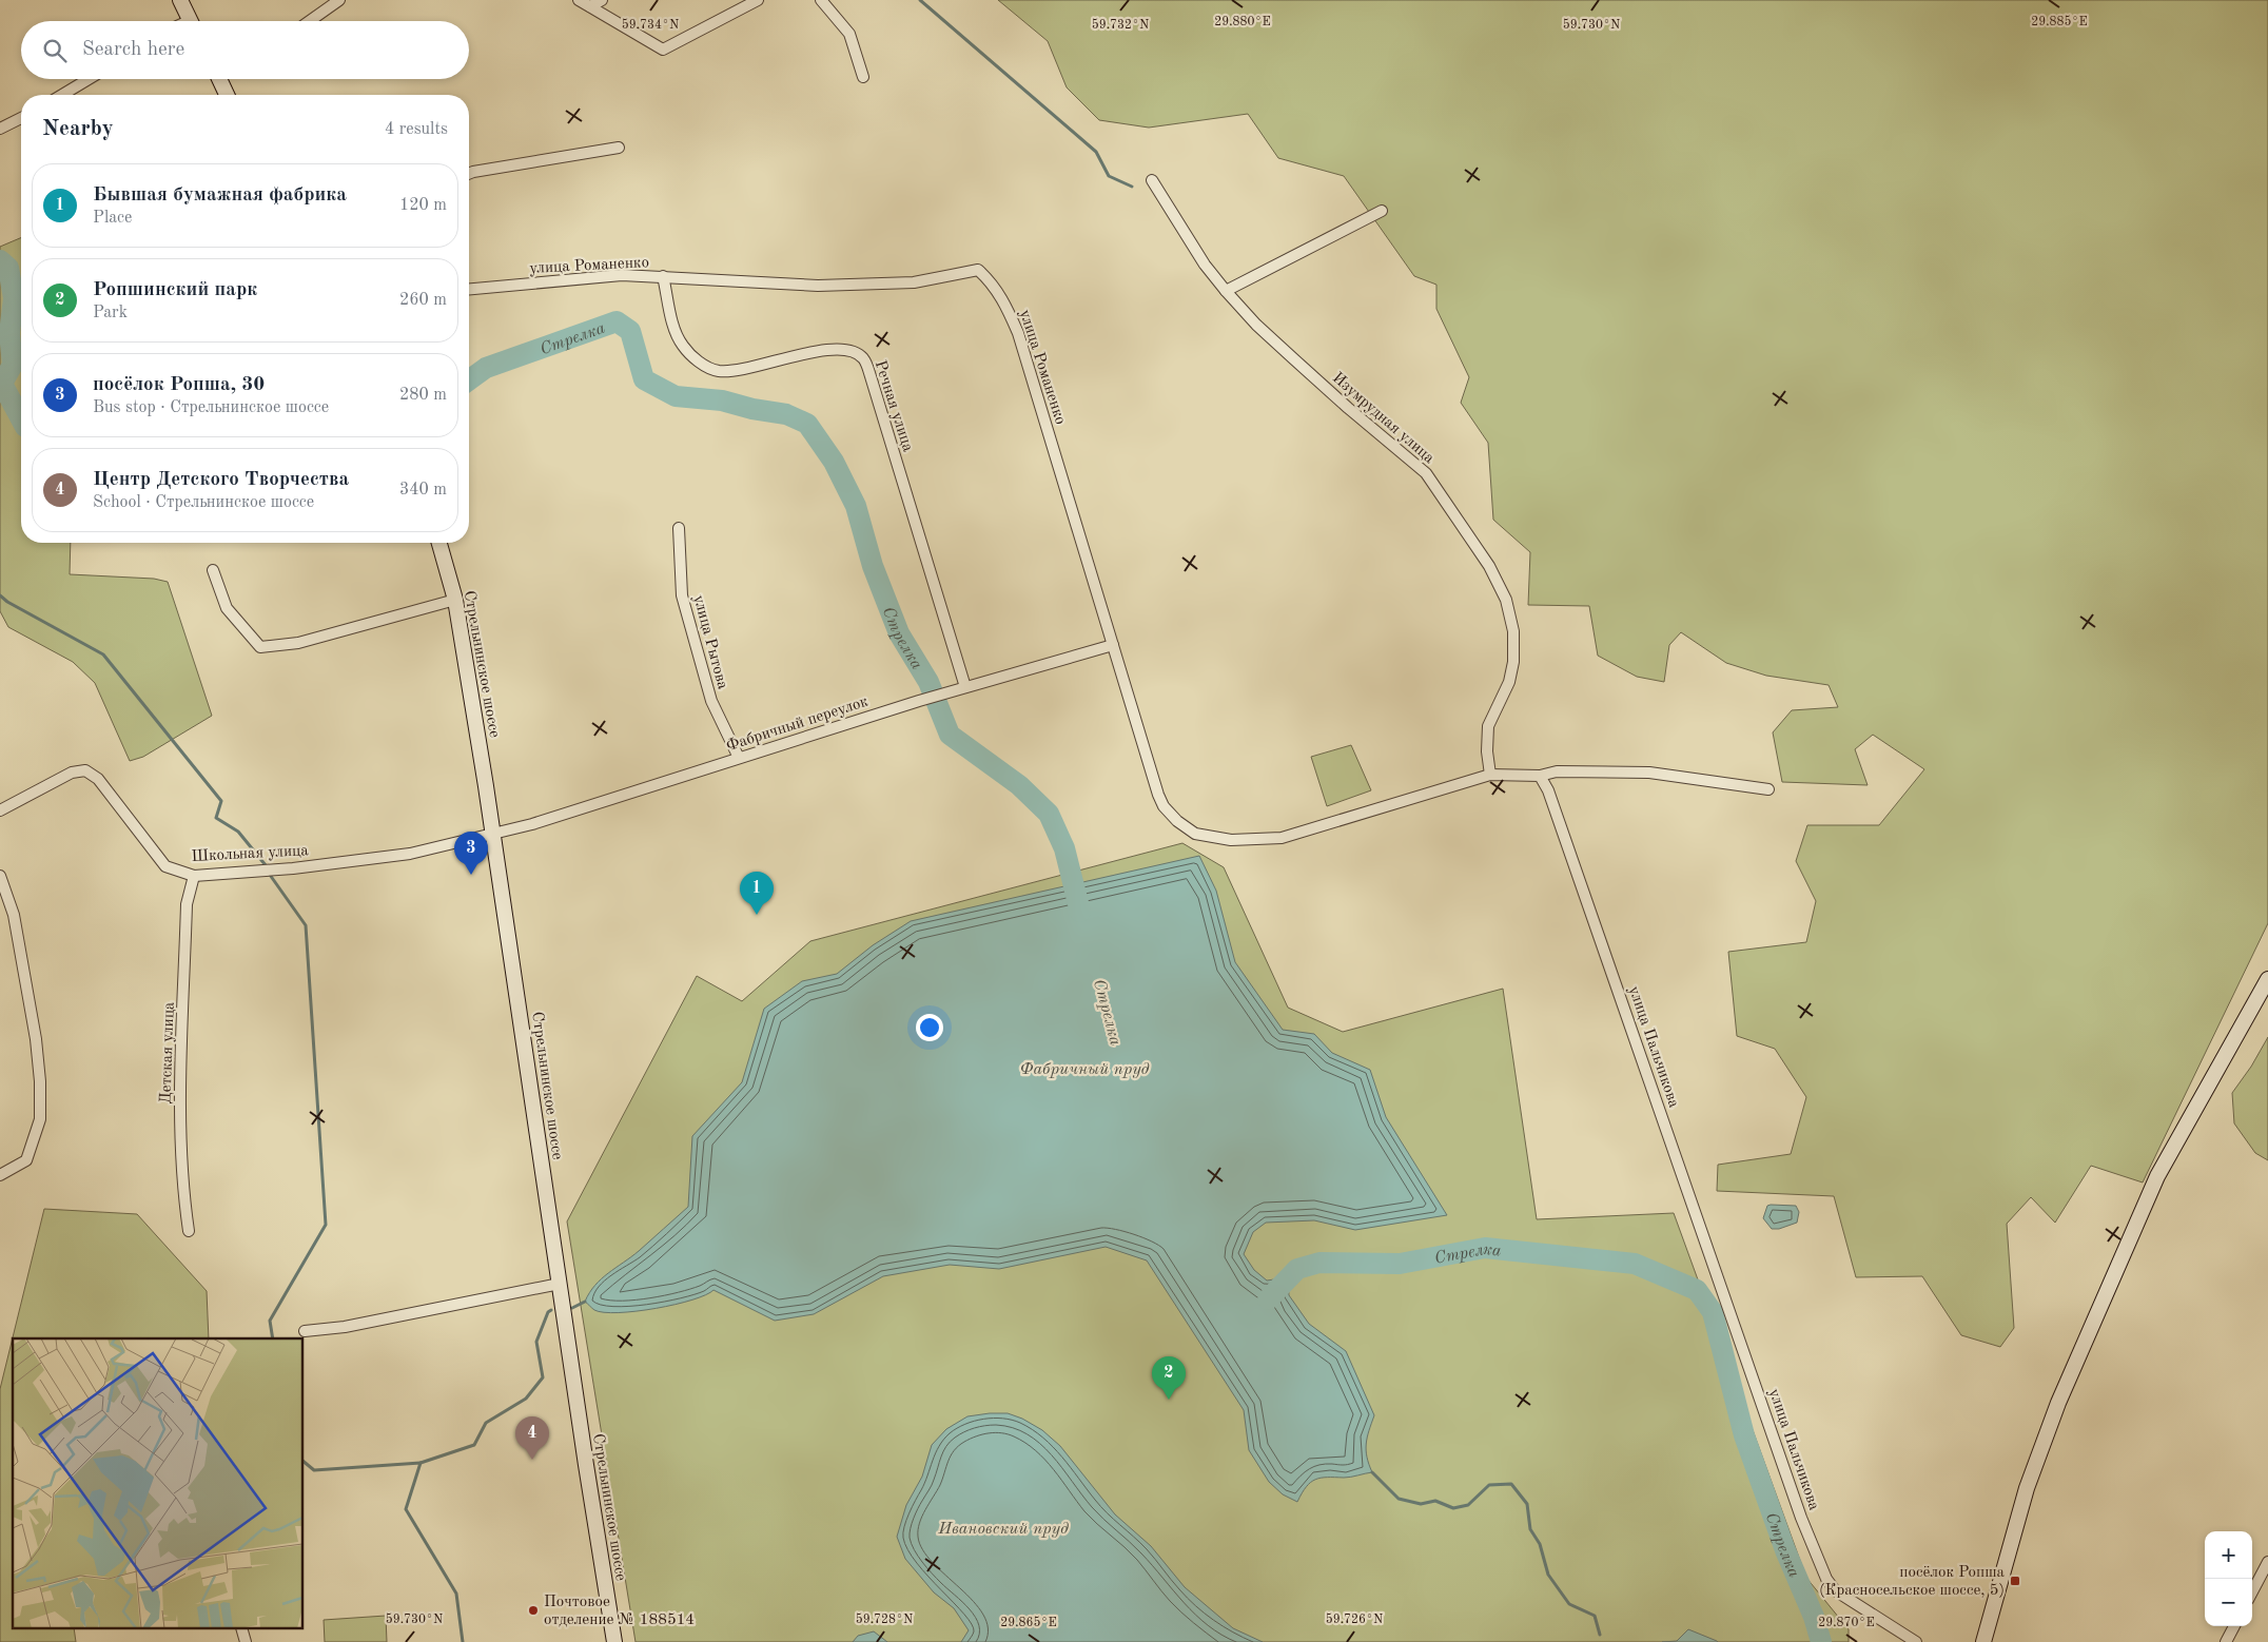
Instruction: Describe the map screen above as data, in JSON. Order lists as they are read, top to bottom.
{
  "streets": {
    "main road": ["Стрельнинское шоссе"],
    "street": [
      "улица Романенко",
      "Речная улица",
      "Изумрудная улица",
      "улица Рытова",
      "Фабричный переулок",
      "Школьная улица",
      "улица Пальчикова",
      "Детская улица"
    ]
  },
  "crossings": [
    ["улица Романенко", "Речная улица"],
    ["улица Романенко", "Изумрудная улица"],
    ["улица Романенко", "Фабричный переулок"],
    ["Речная улица", "Фабричный переулок"],
    ["улица Рытова", "Фабричный переулок"],
    ["Стрельнинское шоссе", "Фабричный переулок"],
    ["Стрельнинское шоссе", "Школьная улица"],
    ["Фабричный переулок", "Школьная улица"],
    ["Школьная улица", "Детская улица"]
  ],
  "water": ["Стрелка", "Фабричный пруд", "Ивановский пруд"],
  "places": {
    "transit": ["посёлок Ропша (Красносельское шоссе, 5)"],
    "other": ["Почтовое отделение № 188514"]
  },
  "page": {
    "search": "Search here",
    "heading": ["Nearby", "4 results"],
    "list": [
      {
        "mark": "1",
        "name": "Бывшая бумажная фабрика",
        "note": "Place",
        "value": "120 m"
      },
      {
        "mark": "2",
        "name": "Ропшинский парк",
        "note": "Park",
        "value": "260 m"
      },
      {
        "mark": "3",
        "name": "посёлок Ропша, 30",
        "note": "Bus stop · Стрельнинское шоссе",
        "value": "280 m"
      },
      {
        "mark": "4",
        "name": "Центр Детского Творчества",
        "note": "School · Стрельнинское шоссе",
        "value": "340 m"
      }
    ],
    "pins": [
      "3",
      "1",
      "2",
      "4"
    ],
    "map_buttons": ["+", "−"]
  },
  "coordinates": [
    "29.885°E",
    "29.880°E",
    "59.734°N",
    "59.732°N",
    "59.730°N",
    "59.728°N",
    "59.726°N",
    "29.865°E",
    "29.870°E"
  ]
}
